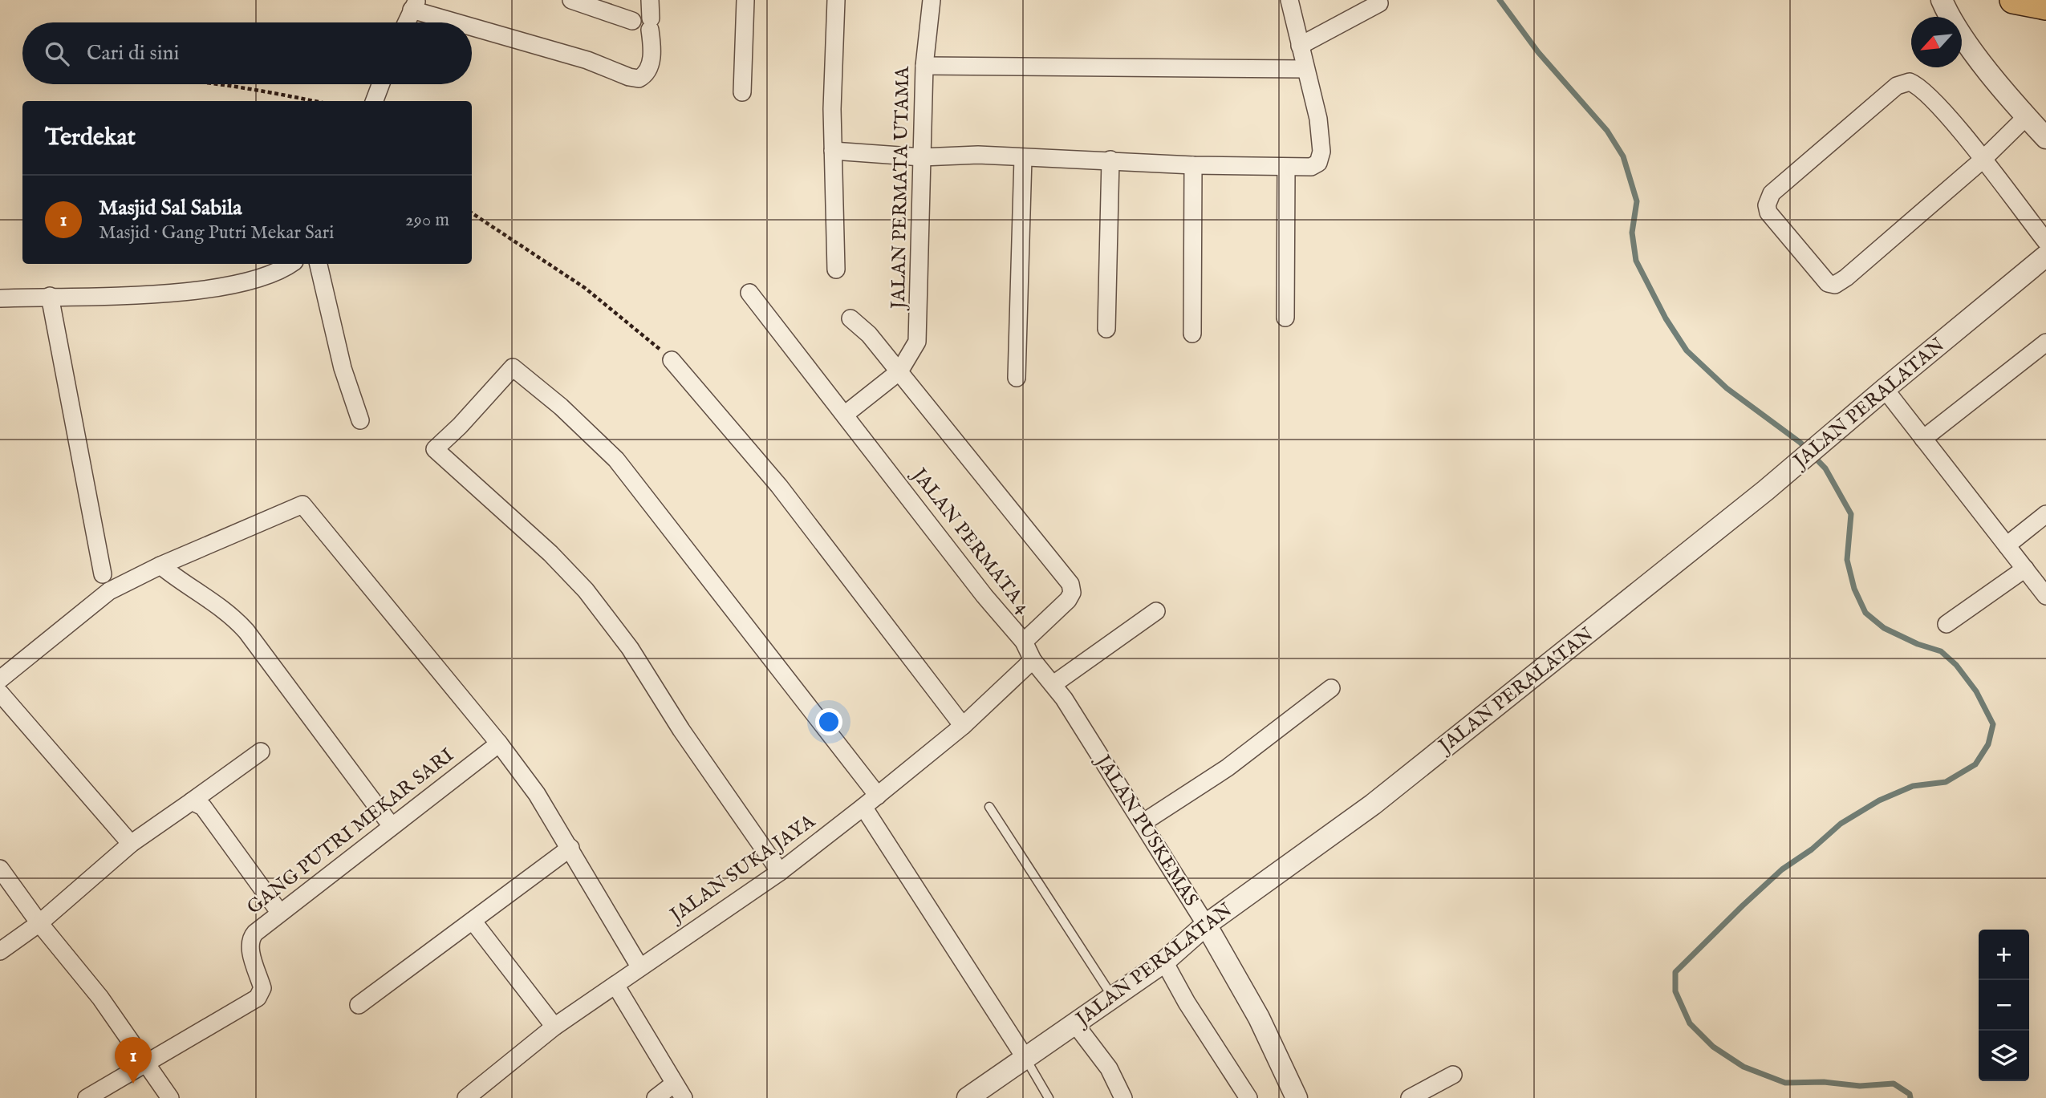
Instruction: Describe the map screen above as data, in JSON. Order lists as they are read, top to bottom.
{
  "streets": {
    "street": [
      "JALAN PERMATA UTAMA",
      "JALAN PERALATAN",
      "JALAN PERMATA 4",
      "JALAN PUSKEMAS",
      "GANG PUTRI MEKAR SARI",
      "JALAN SUKA JAYA"
    ]
  },
  "crossings": [
    ["JALAN PERMATA UTAMA", "JALAN PERMATA 4"],
    ["JALAN PERALATAN", "JALAN PUSKEMAS"],
    ["JALAN PERMATA 4", "JALAN PUSKEMAS"],
    ["JALAN PUSKEMAS", "JALAN SUKA JAYA"]
  ],
  "north": "bottom left",
  "page": {
    "search": "Cari di sini",
    "heading": "Terdekat",
    "list": [
      {
        "mark": "1",
        "name": "Masjid Sal Sabila",
        "note": "Masjid · Gang Putri Mekar Sari",
        "value": "290 m"
      }
    ],
    "map_buttons": ["+", "−"],
    "pins": "1"
  }
}
